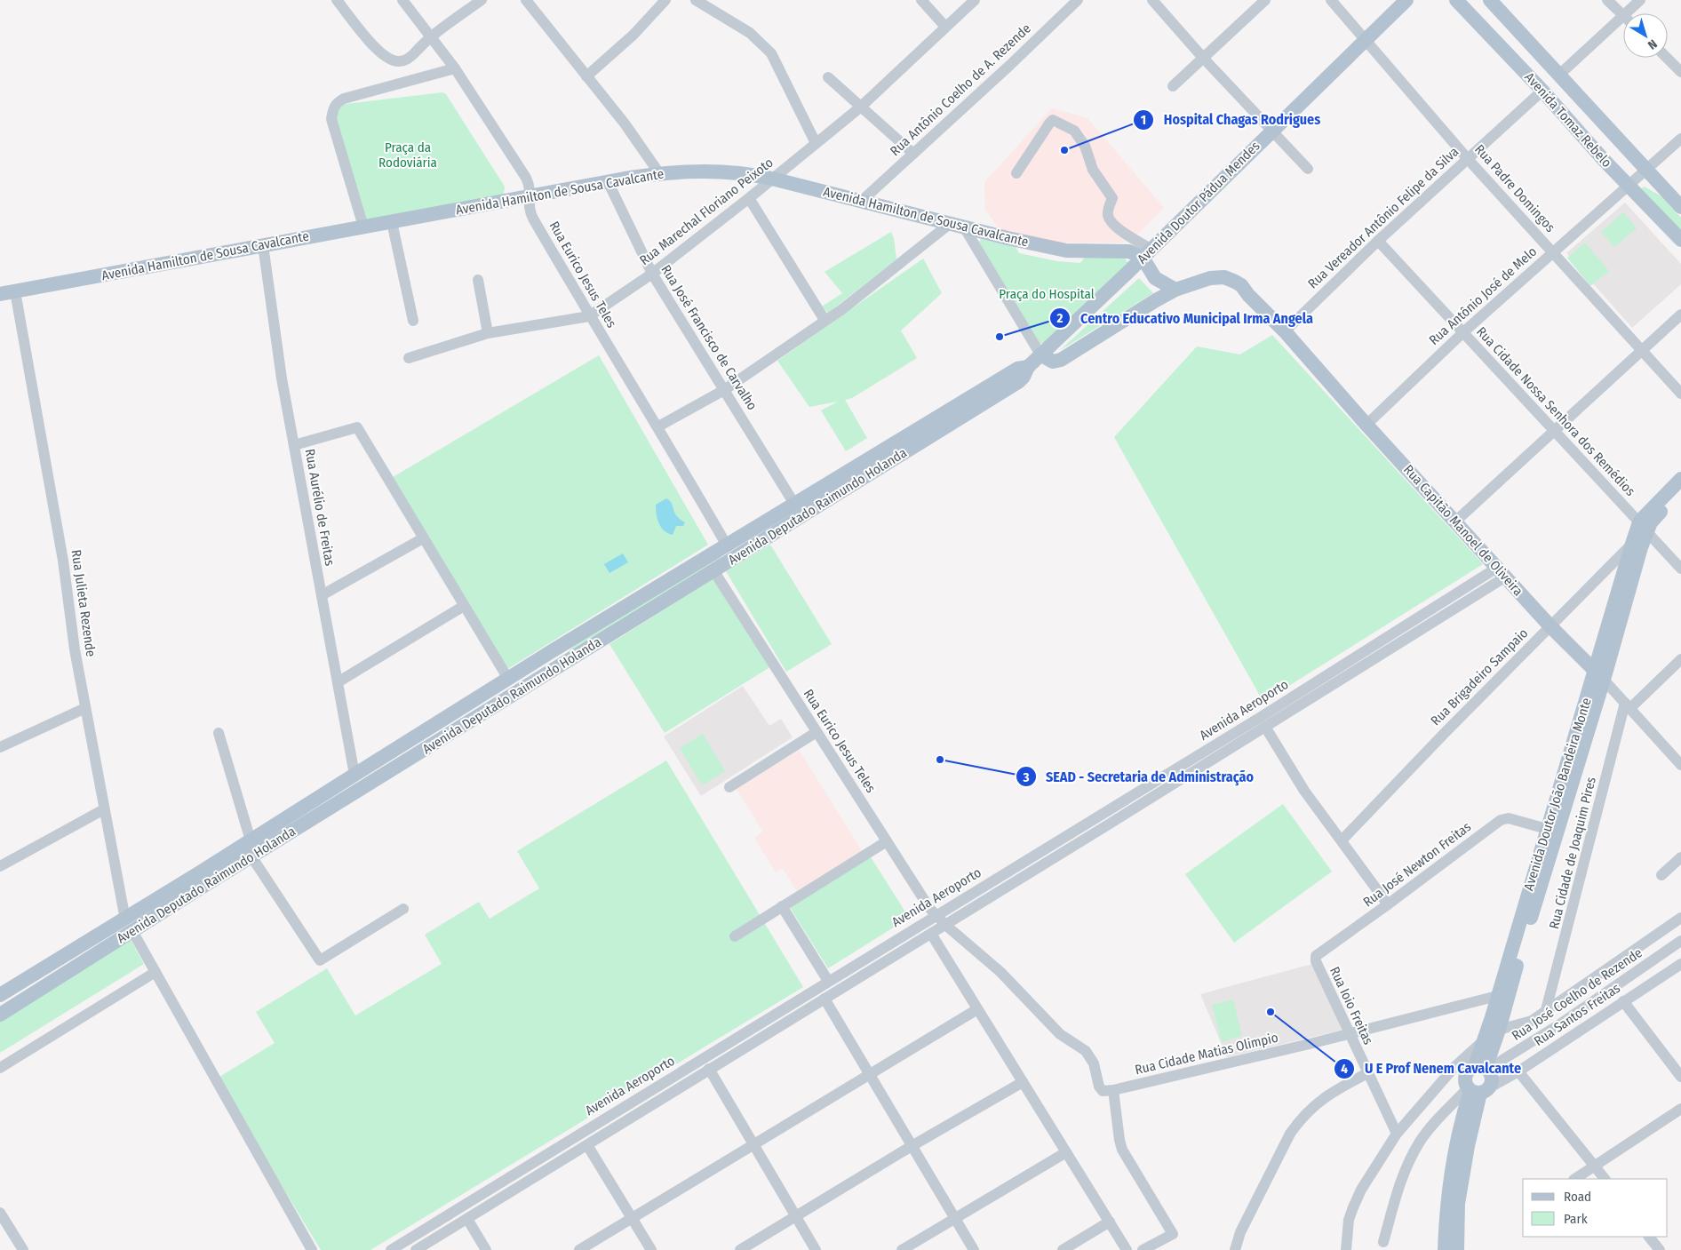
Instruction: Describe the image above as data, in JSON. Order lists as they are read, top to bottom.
{
  "streets": {
    "main road": [
      "Avenida Tomaz Rebelo",
      "Avenida Hamilton de Sousa Cavalcante",
      "Avenida Doutor Pádua Mendes",
      "Avenida Deputado Raimundo Holanda",
      "Rua Capitão Manoel de Oliveira",
      "Avenida Doutor João Bandeira Monte"
    ],
    "street": [
      "Rua Antônio Coelho de A. Rezende",
      "Rua Padre Domingos",
      "Rua Marechal Floriano Peixoto",
      "Rua Vereador Antônio Felipe da Silva",
      "Rua Eurico Jesus Teles",
      "Rua Antônio José de Melo",
      "Rua José Francisco de Carvalho",
      "Rua Cidade Nossa Senhora dos Remédios",
      "Rua Aurélio de Freitas",
      "Rua Julieta Rezende",
      "Rua Brigadeiro Sampaio",
      "Avenida Aeroporto",
      "Rua Cidade de Joaquim Pires",
      "Rua José Newton Freitas",
      "Rua José Coelho de Rezende",
      "Rua Ioio Freitas",
      "Rua Santos Freitas",
      "Rua Cidade Matias Olimpio"
    ]
  },
  "crossings": [
    ["Rua Antônio Coelho de A. Rezende", "Avenida Hamilton de Sousa Cavalcante"],
    ["Avenida Tomaz Rebelo", "Rua Vereador Antônio Felipe da Silva"],
    ["Avenida Tomaz Rebelo", "Rua Antônio José de Melo"],
    ["Rua Padre Domingos", "Avenida Doutor Pádua Mendes"],
    ["Rua Padre Domingos", "Rua Vereador Antônio Felipe da Silva"],
    ["Rua Padre Domingos", "Rua Antônio José de Melo"],
    ["Avenida Hamilton de Sousa Cavalcante", "Avenida Doutor Pádua Mendes"],
    ["Avenida Hamilton de Sousa Cavalcante", "Rua Marechal Floriano Peixoto"],
    ["Avenida Hamilton de Sousa Cavalcante", "Rua Eurico Jesus Teles"],
    ["Avenida Hamilton de Sousa Cavalcante", "Rua José Francisco de Carvalho"],
    ["Avenida Hamilton de Sousa Cavalcante", "Rua Aurélio de Freitas"],
    ["Avenida Hamilton de Sousa Cavalcante", "Rua Julieta Rezende"],
    ["Avenida Doutor Pádua Mendes", "Avenida Deputado Raimundo Holanda"],
    ["Rua Marechal Floriano Peixoto", "Rua Eurico Jesus Teles"],
    ["Rua Marechal Floriano Peixoto", "Rua José Francisco de Carvalho"],
    ["Rua Vereador Antônio Felipe da Silva", "Rua Cidade Nossa Senhora dos Remédios"],
    ["Rua Vereador Antônio Felipe da Silva", "Rua Capitão Manoel de Oliveira"],
    ["Rua Eurico Jesus Teles", "Avenida Deputado Raimundo Holanda"],
    ["Rua Eurico Jesus Teles", "Avenida Aeroporto"],
    ["Rua Eurico Jesus Teles", "Rua Cidade Matias Olimpio"],
    ["Rua Antônio José de Melo", "Rua Cidade Nossa Senhora dos Remédios"],
    ["Rua Antônio José de Melo", "Rua Capitão Manoel de Oliveira"],
    ["Rua José Francisco de Carvalho", "Avenida Deputado Raimundo Holanda"],
    ["Rua Cidade Nossa Senhora dos Remédios", "Avenida Doutor João Bandeira Monte"],
    ["Avenida Deputado Raimundo Holanda", "Rua Aurélio de Freitas"],
    ["Avenida Deputado Raimundo Holanda", "Rua Julieta Rezende"],
    ["Rua Capitão Manoel de Oliveira", "Rua Brigadeiro Sampaio"],
    ["Rua Capitão Manoel de Oliveira", "Avenida Aeroporto"],
    ["Rua Capitão Manoel de Oliveira", "Avenida Doutor João Bandeira Monte"],
    ["Rua Capitão Manoel de Oliveira", "Rua Cidade de Joaquim Pires"],
    ["Rua Brigadeiro Sampaio", "Avenida Doutor João Bandeira Monte"],
    ["Avenida Doutor João Bandeira Monte", "Rua José Newton Freitas"],
    ["Avenida Doutor João Bandeira Monte", "Rua José Coelho de Rezende"],
    ["Avenida Doutor João Bandeira Monte", "Rua Cidade Matias Olimpio"],
    ["Rua Cidade de Joaquim Pires", "Rua José Coelho de Rezende"],
    ["Rua José Newton Freitas", "Rua Ioio Freitas"],
    ["Rua Ioio Freitas", "Rua Cidade Matias Olimpio"]
  ],
  "parks": ["Praça da Rodoviária", "Praça do Hospital"],
  "places": [
    "Hospital Chagas Rodrigues",
    "Centro Educativo Municipal Irma Angela",
    "SEAD - Secretaria de Administração",
    "U E Prof Nenem Cavalcante"
  ],
  "legend": ["Road", "Park"],
  "north": "bottom right"
}
